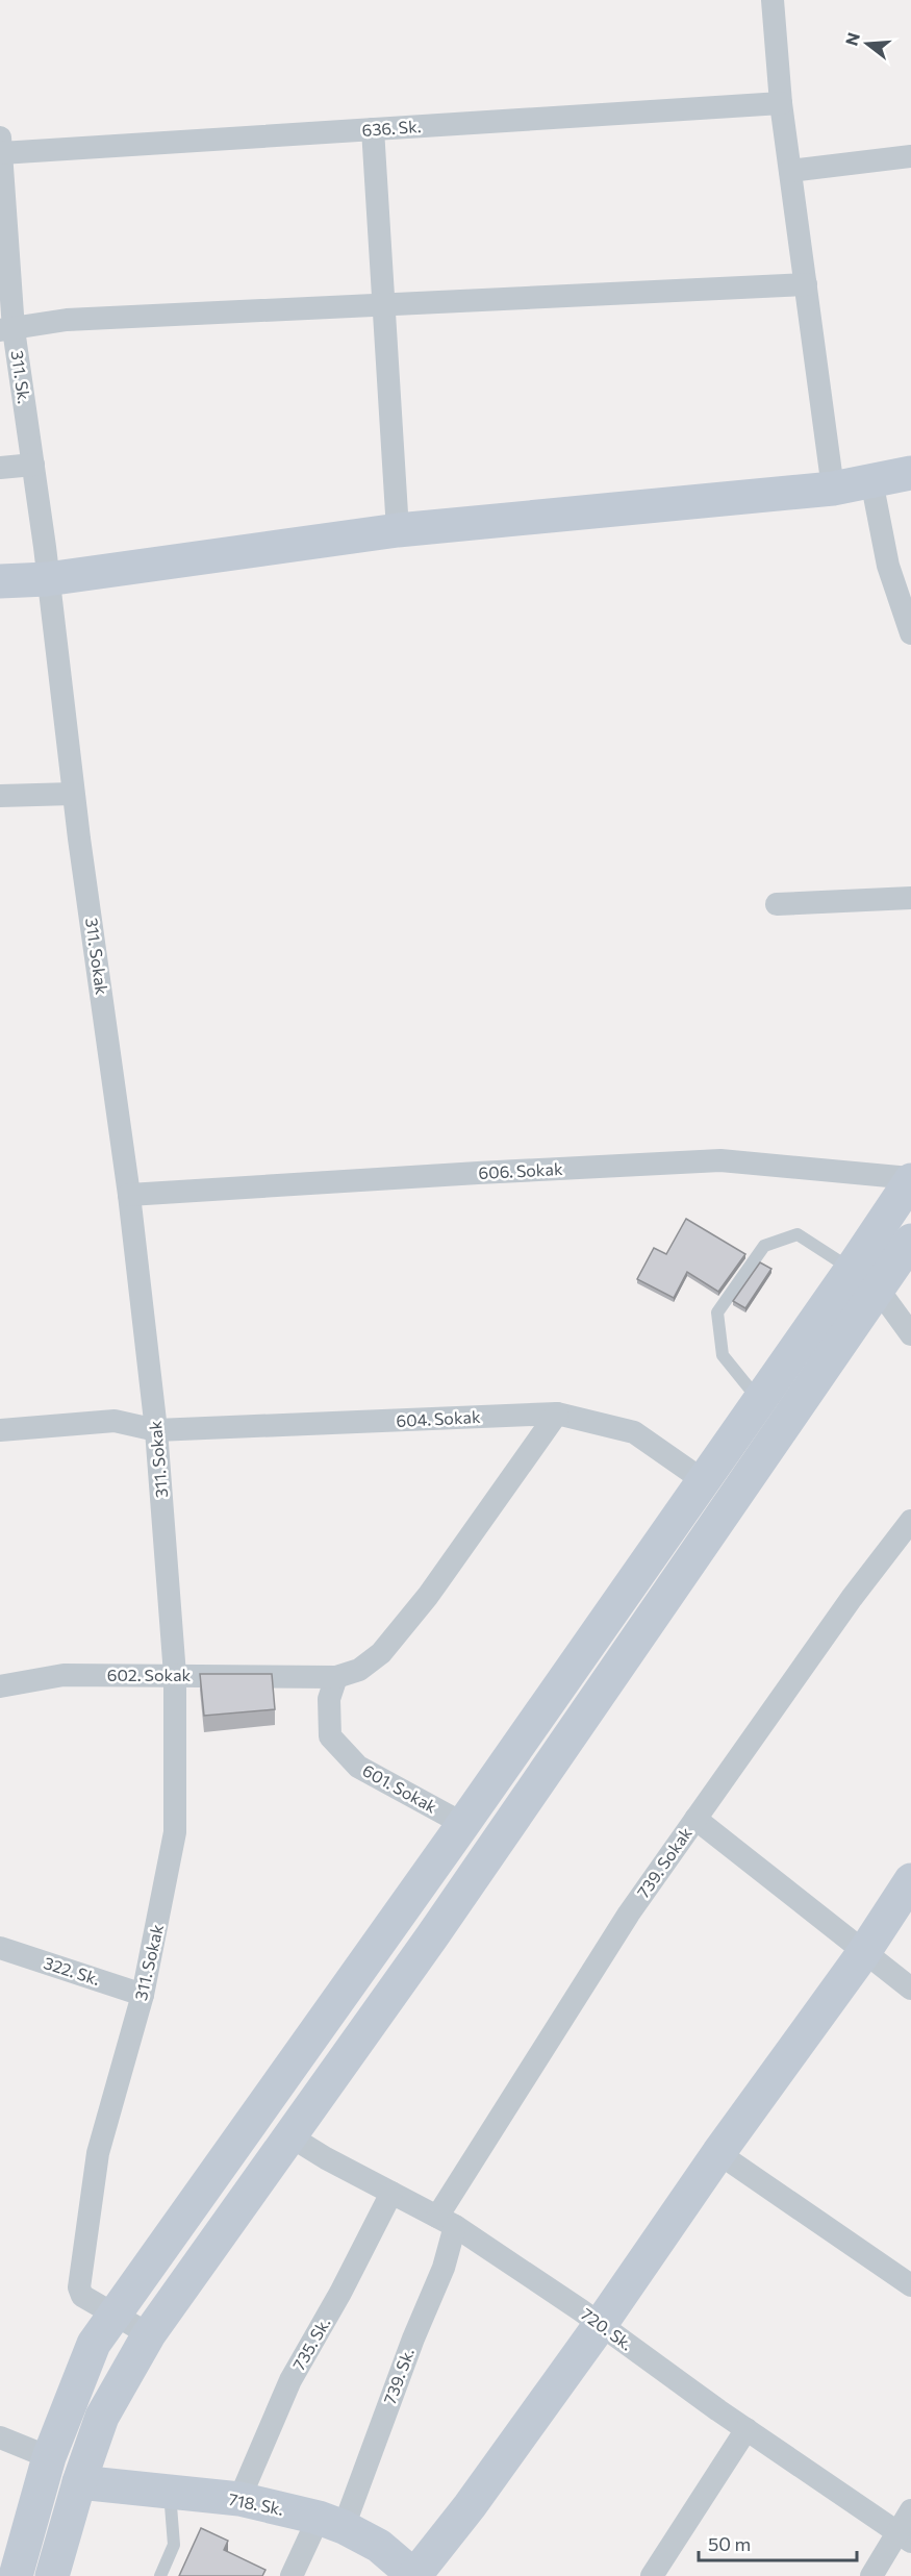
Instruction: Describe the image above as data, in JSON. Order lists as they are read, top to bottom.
{
  "streets": {
    "main road": ["718. Sk."],
    "street": [
      "636. Sk.",
      "311. Sk.",
      "311. Sokak",
      "606. Sokak",
      "604. Sokak",
      "602. Sokak",
      "601. Sokak",
      "739. Sokak",
      "322. Sk.",
      "720. Sk.",
      "735. Sk.",
      "739. Sk."
    ]
  },
  "crossings": [
    ["636. Sk.", "311. Sk."],
    ["311. Sk.", "311. Sokak"],
    ["311. Sokak", "606. Sokak"],
    ["311. Sokak", "604. Sokak"],
    ["311. Sokak", "602. Sokak"],
    ["311. Sokak", "322. Sk."],
    ["602. Sokak", "601. Sokak"],
    ["739. Sokak", "720. Sk."],
    ["739. Sokak", "739. Sk."],
    ["720. Sk.", "735. Sk."],
    ["720. Sk.", "739. Sk."],
    ["735. Sk.", "718. Sk."],
    ["739. Sk.", "718. Sk."]
  ],
  "scale_bar": "50 m",
  "north": "left"
}
